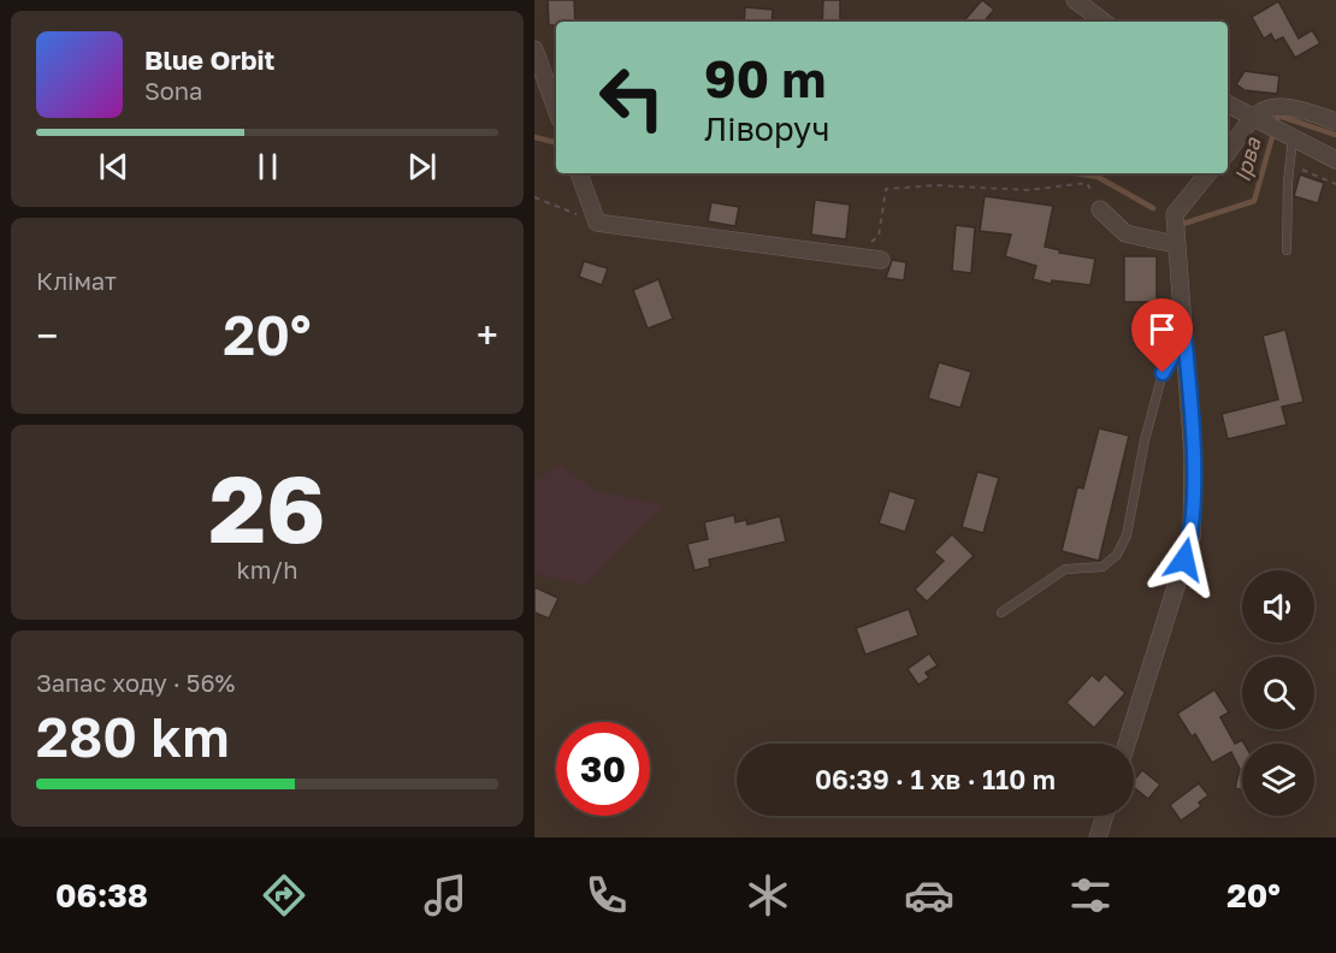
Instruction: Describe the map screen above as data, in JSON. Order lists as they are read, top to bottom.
{
  "water": ["Ірва"],
  "page": {
    "turn": ["90 m", "Ліворуч"],
    "song": ["Blue Orbit", "Sona"],
    "tile": [
      "Клімат",
      ["26", "km/h"],
      ["Запас ходу · 56%", "280 km"]
    ],
    "heat": ["−", "20°", "+"],
    "limit": "30",
    "trip": "06:39 · 1 хв · 110 m",
    "tabs": ["06:38", "20°"]
  }
}
